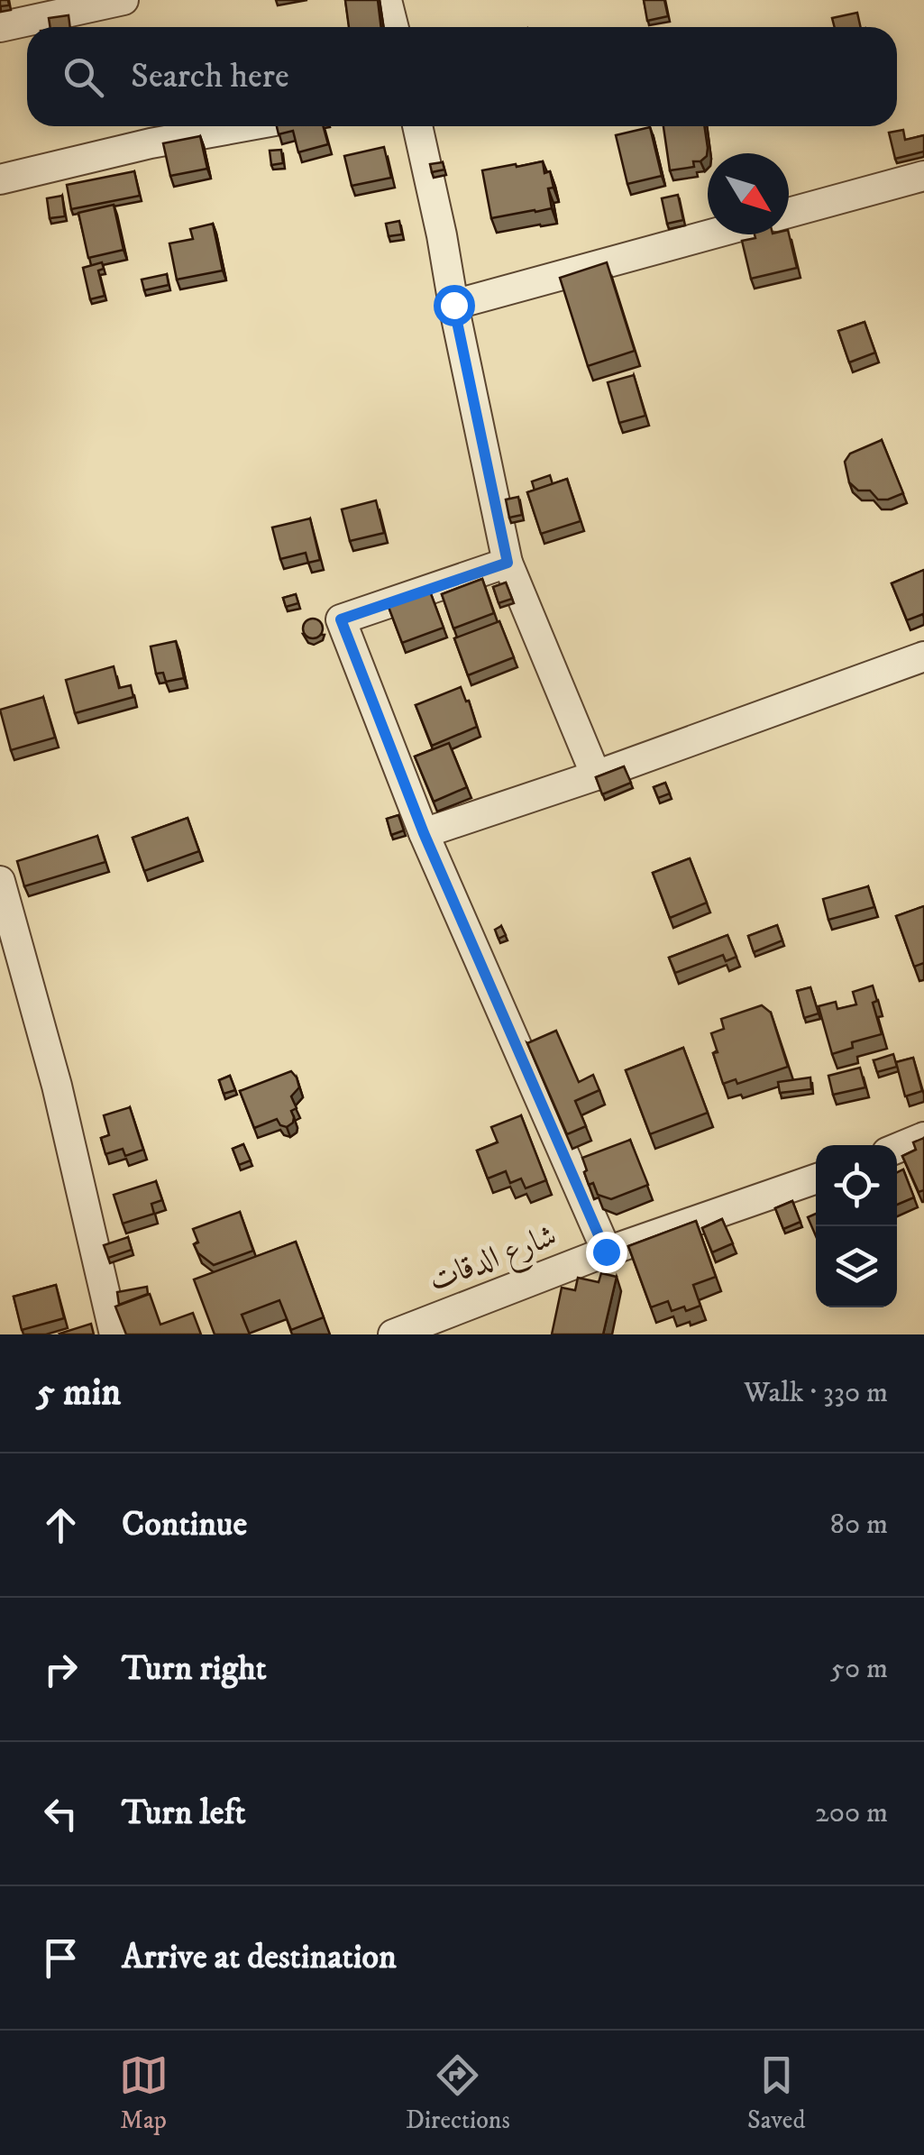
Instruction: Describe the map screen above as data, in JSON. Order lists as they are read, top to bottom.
{
  "streets": {
    "street": ["شارع الدقات"]
  },
  "north": "bottom right",
  "page": {
    "search": "Search here",
    "heading": ["5 min", "Walk · 330 m"],
    "list": [
      ["Continue", "80 m"],
      ["Turn right", "50 m"],
      ["Turn left", "200 m"],
      "Arrive at destination"
    ],
    "nav": ["Map", "Directions", "Saved"]
  }
}
